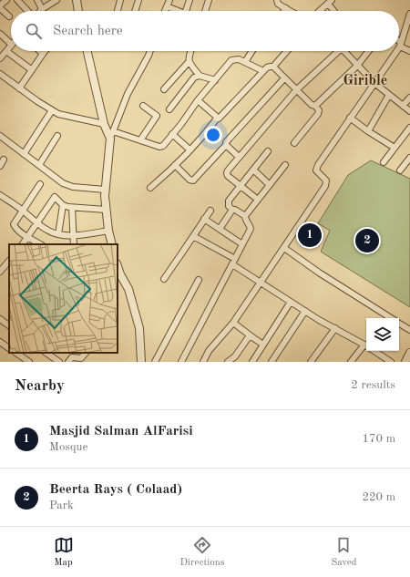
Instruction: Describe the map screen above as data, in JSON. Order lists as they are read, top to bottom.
{
  "districts": ["Girible"],
  "page": {
    "search": "Search here",
    "pins": ["1", "2"],
    "heading": ["Nearby", "2 results"],
    "list": [
      {
        "mark": "1",
        "name": "Masjid Salman AlFarisi",
        "note": "Mosque",
        "value": "170 m"
      },
      {
        "mark": "2",
        "name": "Beerta Rays ( Colaad)",
        "note": "Park",
        "value": "220 m"
      }
    ],
    "nav": ["Map", "Directions", "Saved"]
  }
}
